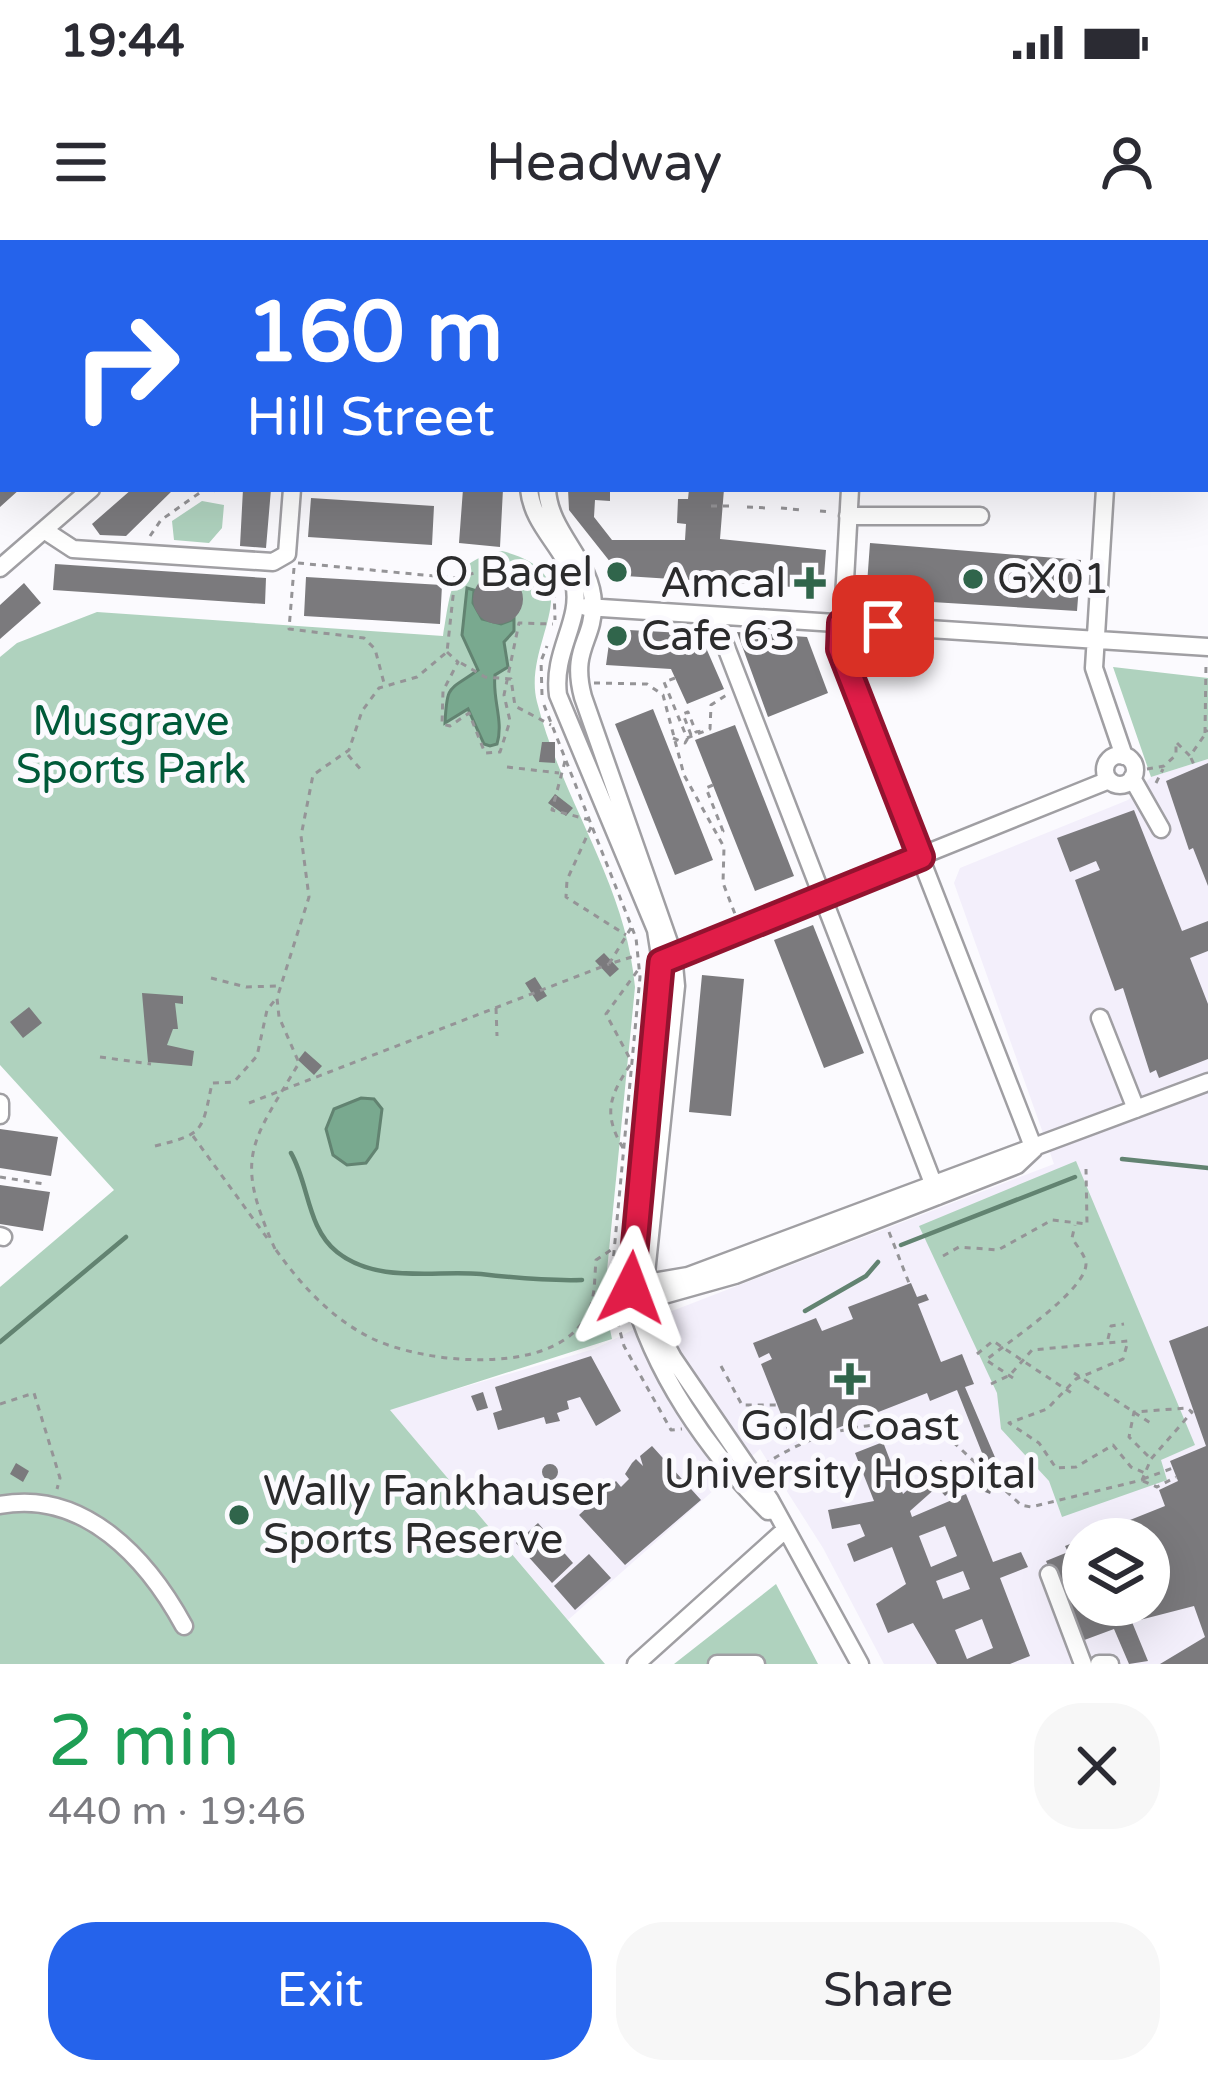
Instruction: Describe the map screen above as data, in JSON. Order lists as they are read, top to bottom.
{
  "parks": ["Musgrave Sports Park"],
  "places": {
    "other": [
      "O Bagel",
      "GX01",
      "Cafe 63",
      "Wally Fankhauser Sports Reserve"
    ],
    "health": ["Amcal", "Gold Coast University Hospital"]
  },
  "page": {
    "status": "19:44",
    "header": "Headway",
    "turn": ["160 m", "Hill Street"],
    "heading": ["2 min", "440 m · 19:46"],
    "buttons": ["Exit", "Share"]
  }
}
